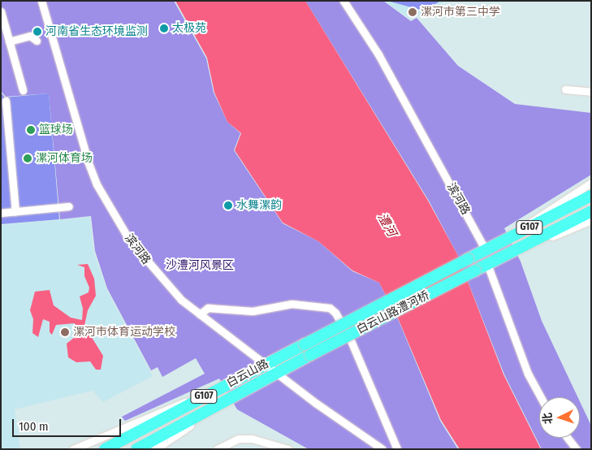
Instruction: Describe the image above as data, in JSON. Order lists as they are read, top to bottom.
{
  "streets": {
    "highway": ["G107", "白云山路澧河桥", "白云山路"],
    "street": ["滨河路"]
  },
  "crossings": [
    ["滨河路", "G107"],
    ["滨河路", "白云山路澧河桥"],
    ["滨河路", "白云山路"],
    ["G107", "白云山路澧河桥"],
    ["白云山路澧河桥", "白云山路"]
  ],
  "water": ["澧河"],
  "parks": ["沙澧河风景区"],
  "places": [
    "漯河市第三中学",
    "太极苑",
    "河南省生态环境监测",
    "篮球场",
    "漯河体育场",
    "水舞漯韵",
    "漯河市体育运动学校"
  ],
  "scale_bar": "100 m",
  "north": "left"
}
